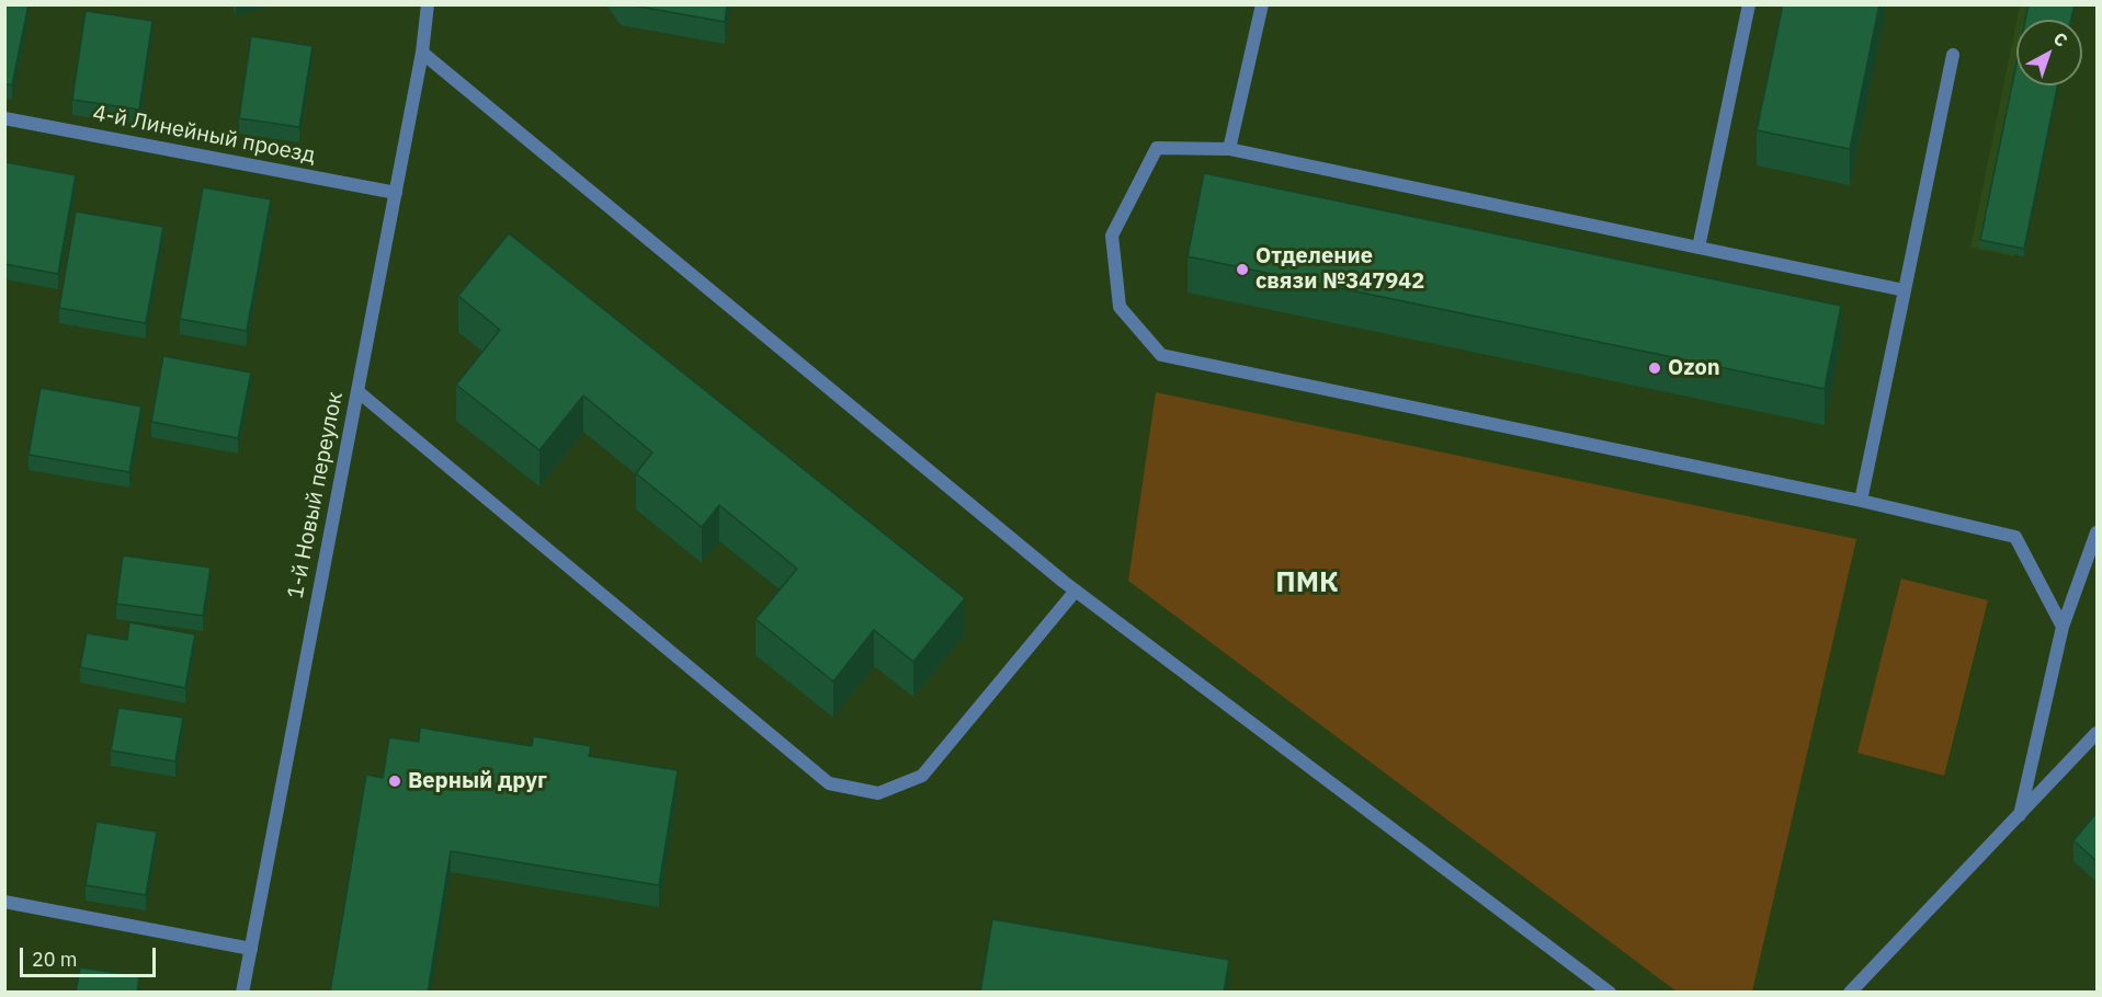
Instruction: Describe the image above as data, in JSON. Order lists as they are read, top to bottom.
{
  "streets": {
    "street": ["4-й Линейный проезд", "1-й Новый переулок"]
  },
  "crossings": [
    ["4-й Линейный проезд", "1-й Новый переулок"]
  ],
  "districts": ["ПМК"],
  "places": ["Отделение связи №347942", "Ozon", "Верный друг"],
  "scale_bar": "20 m",
  "north": "top right"
}
